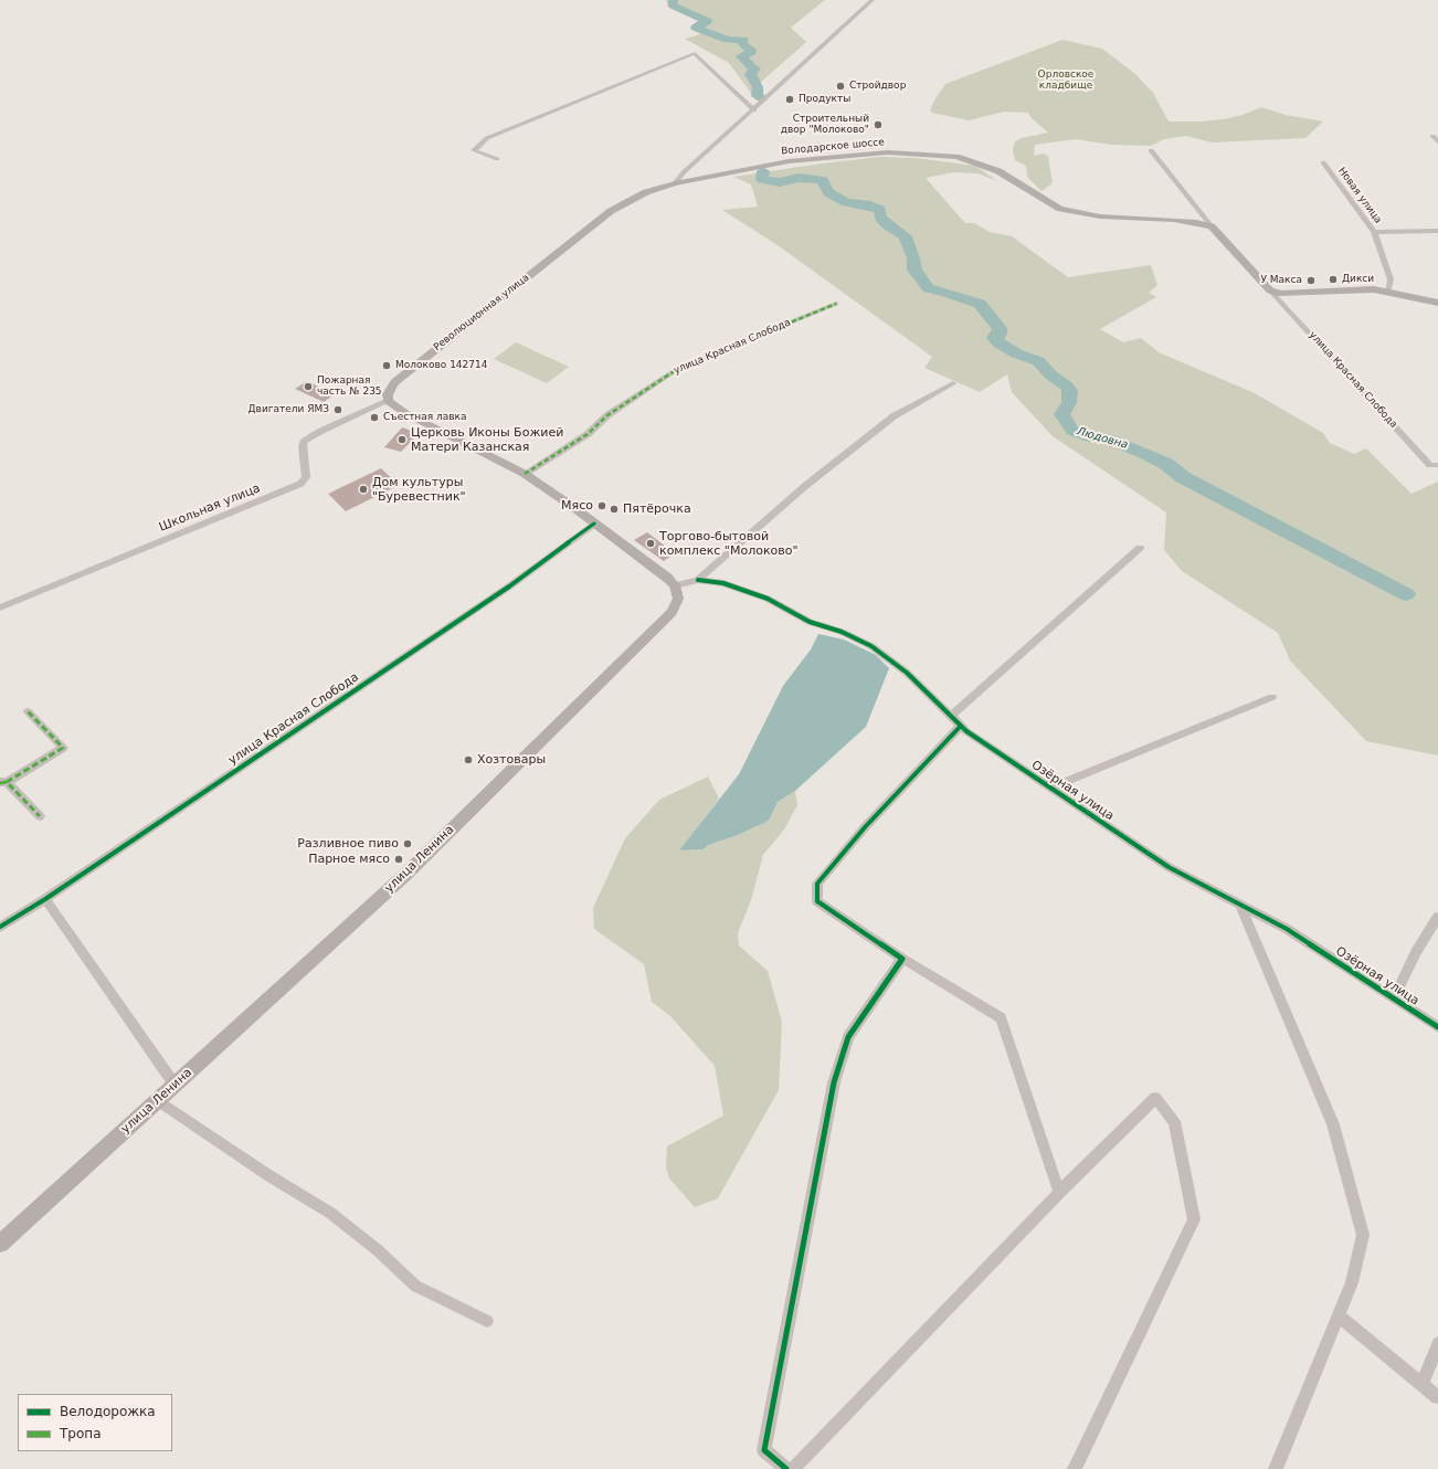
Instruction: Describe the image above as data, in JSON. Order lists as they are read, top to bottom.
{
  "streets": {
    "main road": ["Володарское шоссе", "Революционная улица", "улица Ленина"],
    "street": [
      "Новая улица",
      "улица Красная Слобода",
      "Школьная улица",
      "Озёрная улица"
    ]
  },
  "crossings": [
    ["Володарское шоссе", "Революционная улица"],
    ["Революционная улица", "Школьная улица"]
  ],
  "water": ["Людовна"],
  "parks": ["Орловское кладбище"],
  "places": [
    "Стройдвор",
    "Продукты",
    "Строительный двор \"Молоково\"",
    "Дикси",
    "У Макса",
    "Молоково 142714",
    "Пожарная часть № 235",
    "Двигатели ЯМЗ",
    "Съестная лавка",
    "Церковь Иконы Божией Матери Казанская",
    "Дом культуры \"Буревестник\"",
    "Мясо",
    "Пятёрочка",
    "Торгово-бытовой комплекс \"Молоково\"",
    "Хозтовары",
    "Разливное пиво",
    "Парное мясо"
  ],
  "legend": ["Велодорожка", "Тропа"]
}
